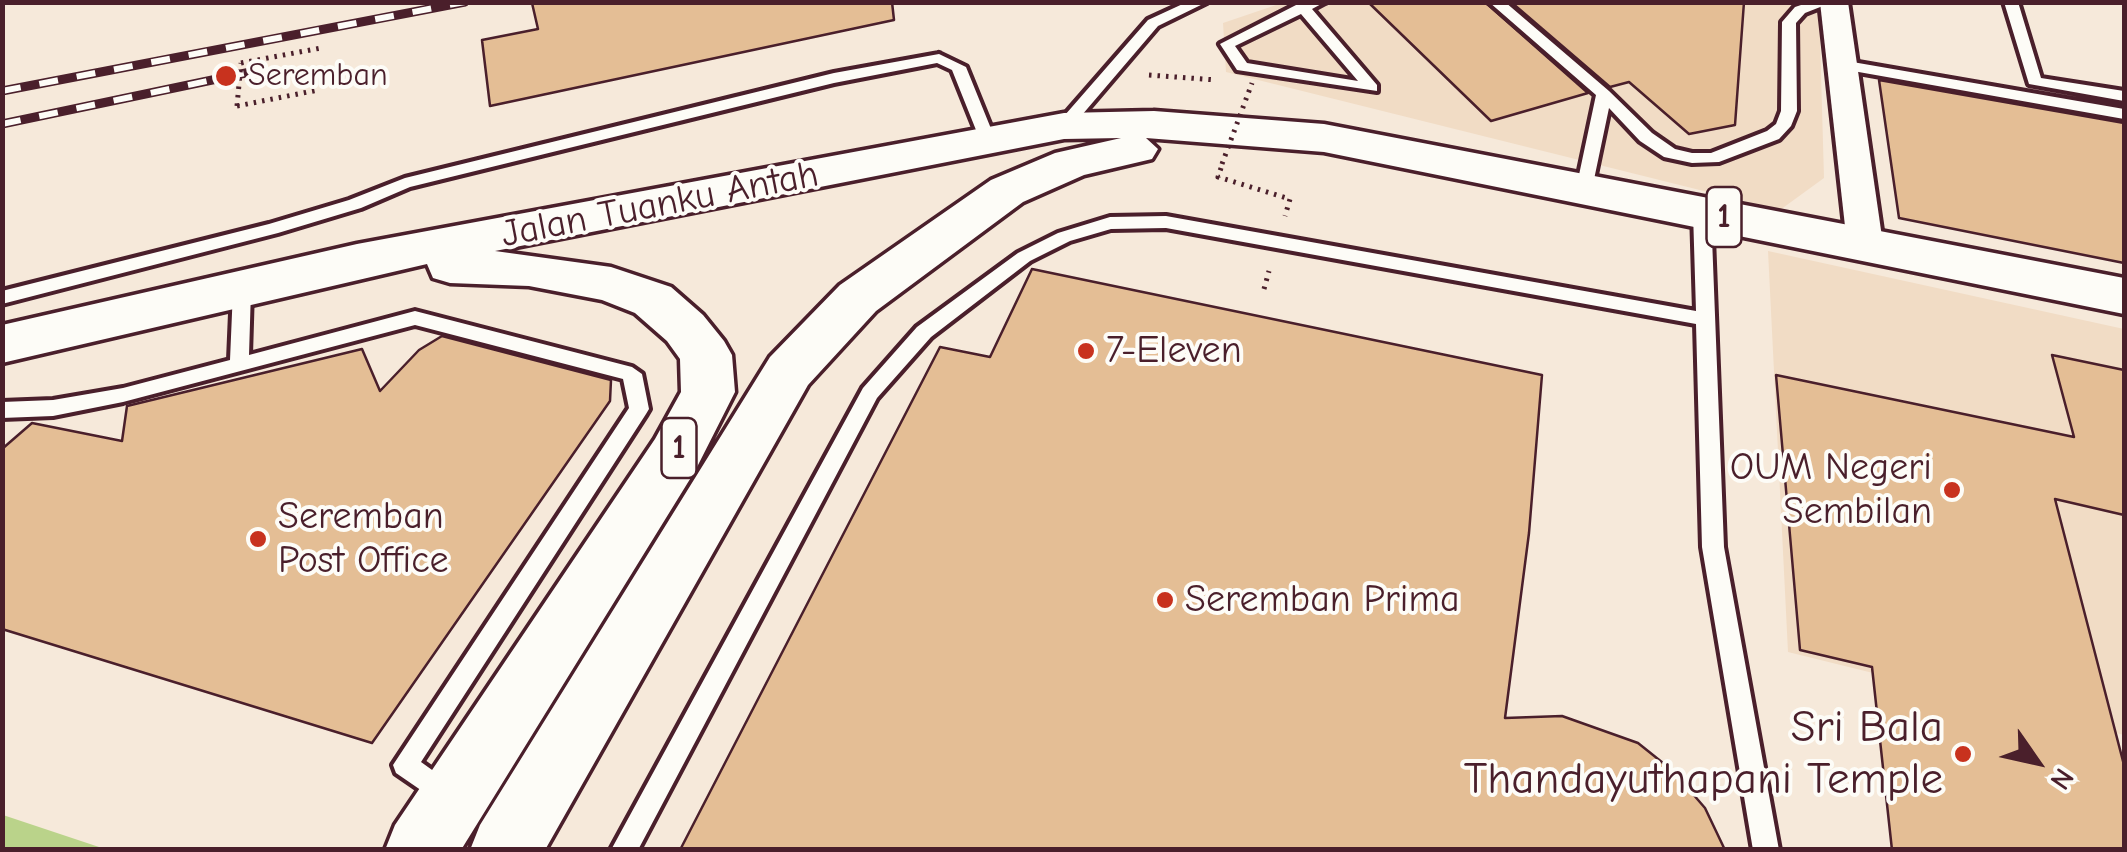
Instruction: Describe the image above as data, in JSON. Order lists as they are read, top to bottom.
{
  "streets": {
    "highway": ["Jalan Tuanku Antah", "1"]
  },
  "crossings": [
    ["Jalan Tuanku Antah", "1"]
  ],
  "places": [
    "Seremban",
    "7-Eleven",
    "OUM Negeri Sembilan",
    "Seremban Post Office",
    "Seremban Prima",
    "Sri Bala Thandayuthapani Temple"
  ],
  "north": "bottom right"
}
